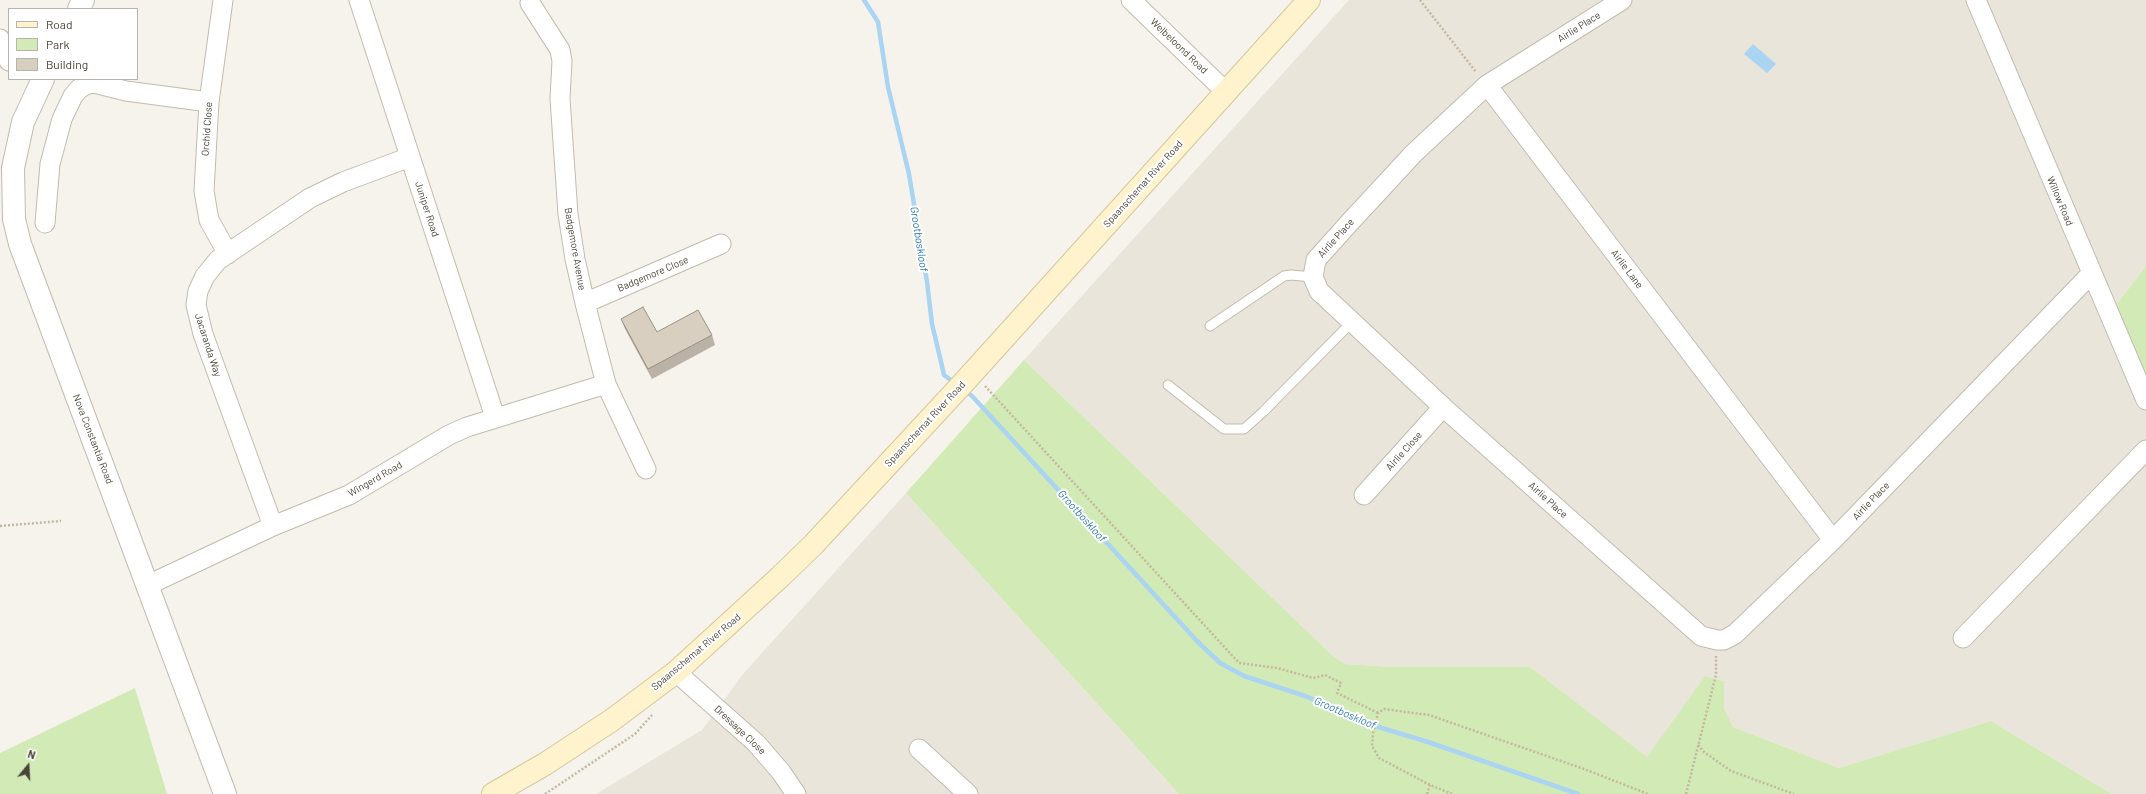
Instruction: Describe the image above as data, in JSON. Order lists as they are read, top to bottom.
{
  "streets": {
    "main road": ["Spaanschemat River Road"],
    "street": [
      "Airlie Place",
      "Welbeloond Road",
      "Orchid Close",
      "Willow Road",
      "Juniper Road",
      "Badgemore Avenue",
      "Airlie Lane",
      "Badgemore Close",
      "Jacaranda Way",
      "Nova Constantia Road",
      "Airlie Close",
      "Wingerd Road",
      "Dressage Close"
    ]
  },
  "crossings": [
    ["Airlie Place", "Willow Road"],
    ["Airlie Place", "Airlie Lane"],
    ["Airlie Place", "Airlie Close"],
    ["Welbeloond Road", "Spaanschemat River Road"],
    ["Orchid Close", "Jacaranda Way"],
    ["Spaanschemat River Road", "Dressage Close"],
    ["Juniper Road", "Jacaranda Way"],
    ["Juniper Road", "Wingerd Road"],
    ["Badgemore Avenue", "Badgemore Close"],
    ["Badgemore Avenue", "Wingerd Road"],
    ["Jacaranda Way", "Wingerd Road"],
    ["Nova Constantia Road", "Wingerd Road"]
  ],
  "water": ["Grootboskloof"],
  "legend": ["Road", "Park", "Building"],
  "north": "top"
}
